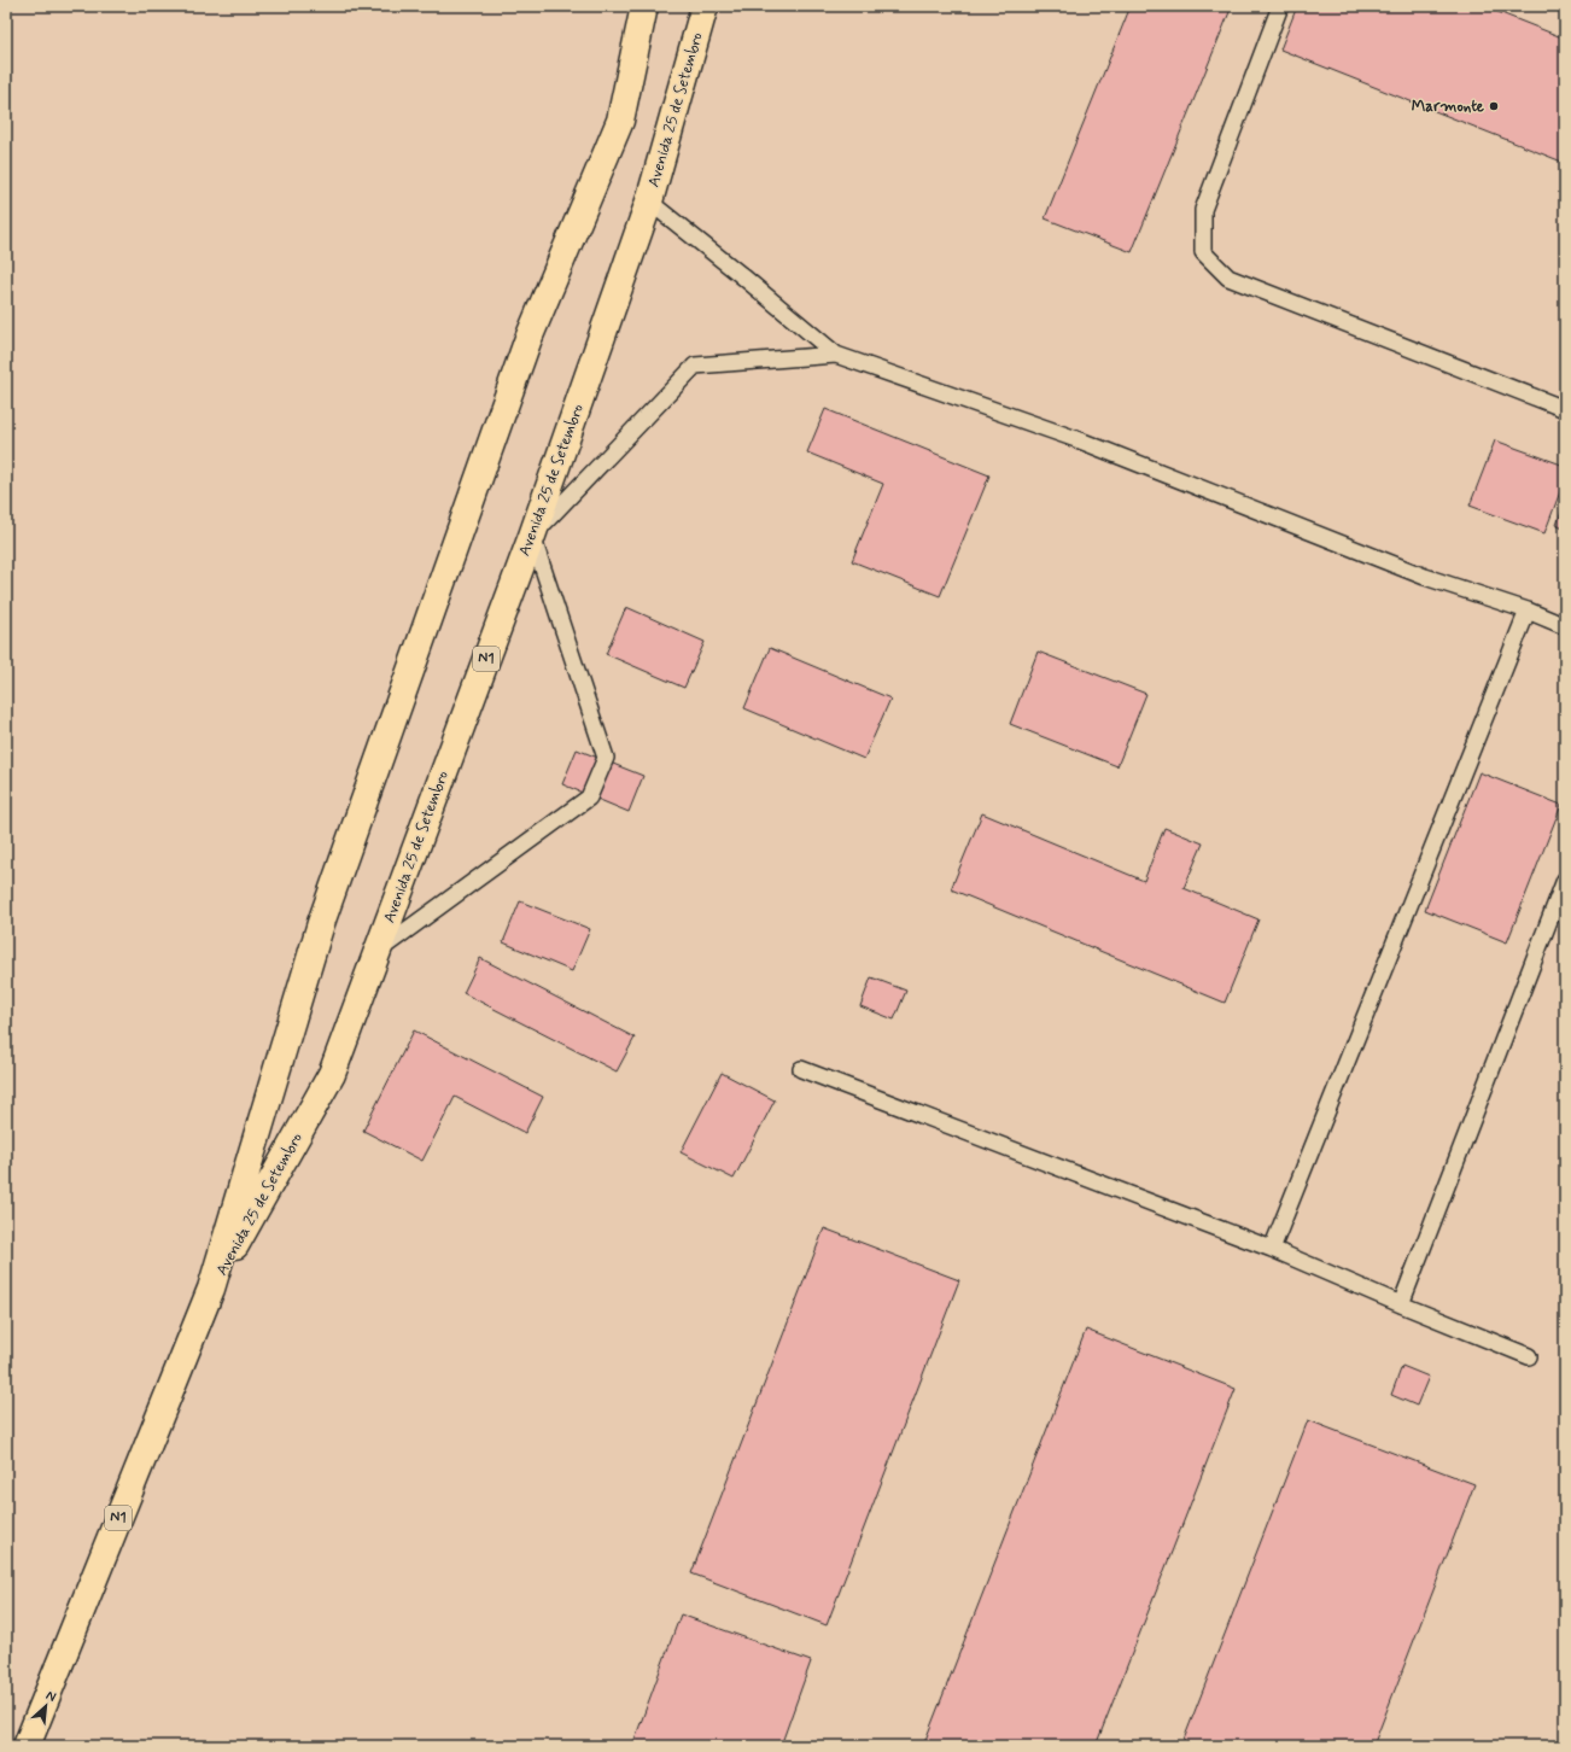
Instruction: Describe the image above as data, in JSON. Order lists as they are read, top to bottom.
{
  "streets": {
    "highway": ["Avenida 25 de Setembro", "N1"]
  },
  "crossings": [
    ["Avenida 25 de Setembro", "N1"]
  ],
  "places": ["Marmonte"],
  "north": "top right"
}
